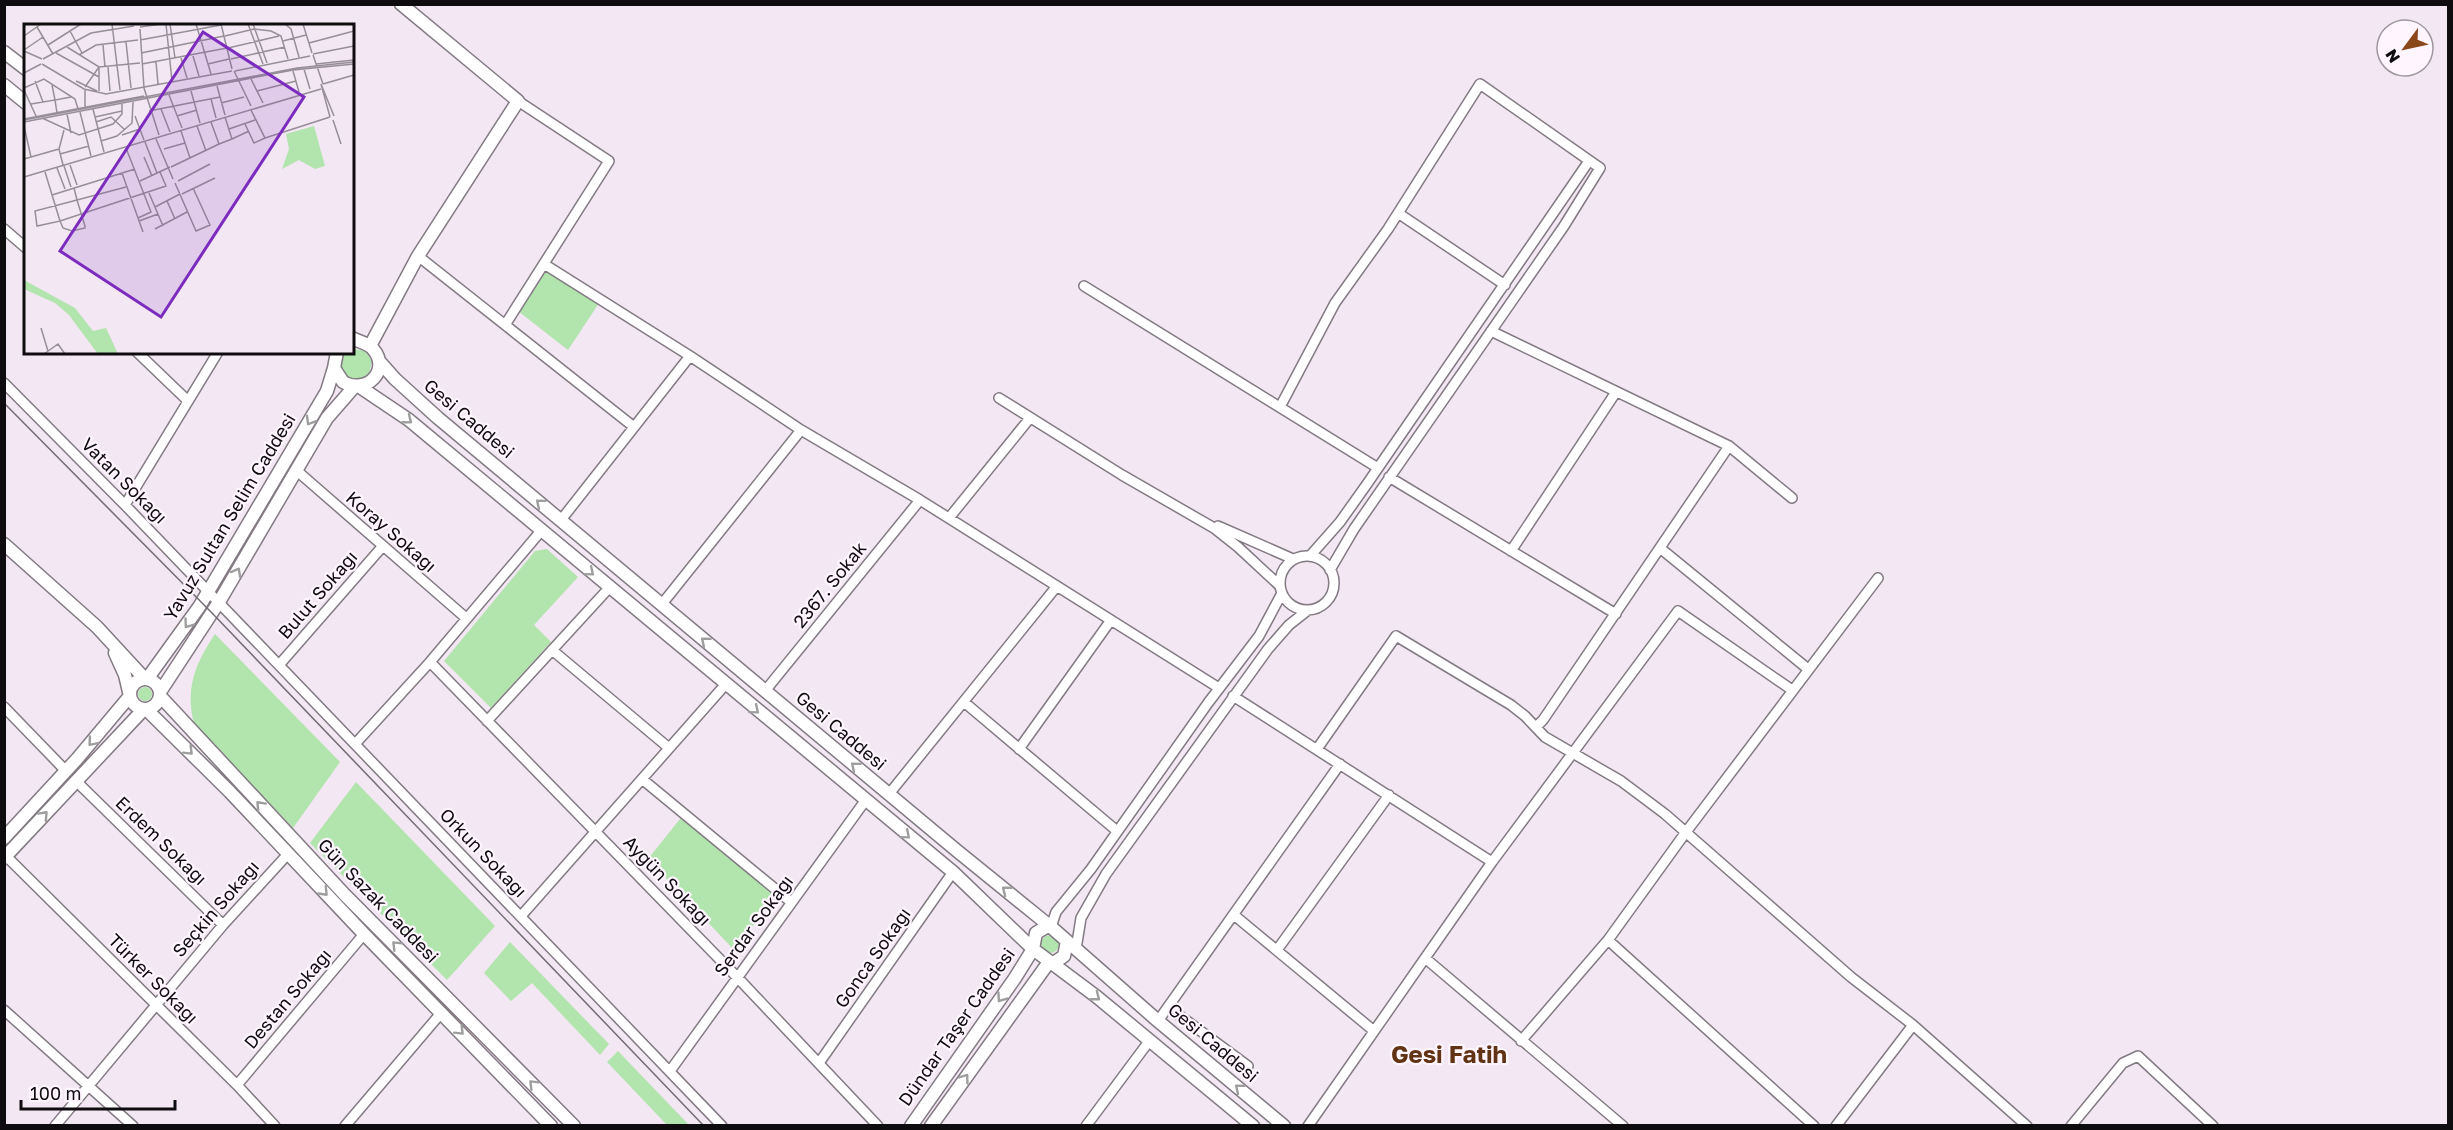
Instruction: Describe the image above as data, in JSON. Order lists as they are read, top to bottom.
{
  "streets": {
    "street": [
      "Gesi Caddesi",
      "Vatan Sokağı",
      "Yavuz Sultan Selim Caddesi",
      "Koray Sokağı",
      "2367. Sokak",
      "Bulut Sokağı",
      "Erdem Sokağı",
      "Orkun Sokağı",
      "Aygün Sokağı",
      "Gün Sazak Caddesi",
      "Seçkin Sokağı",
      "Serdar Sokağı",
      "Gonca Sokağı",
      "Türker Sokağı",
      "Destan Sokağı",
      "Dündar Taşer Caddesi"
    ]
  },
  "crossings": [
    ["Gesi Caddesi", "Yavuz Sultan Selim Caddesi"],
    ["Gesi Caddesi", "2367. Sokak"],
    ["Gesi Caddesi", "Dündar Taşer Caddesi"],
    ["Vatan Sokağı", "Yavuz Sultan Selim Caddesi"],
    ["Vatan Sokağı", "Orkun Sokağı"],
    ["Yavuz Sultan Selim Caddesi", "Koray Sokağı"],
    ["Yavuz Sultan Selim Caddesi", "Orkun Sokağı"],
    ["Yavuz Sultan Selim Caddesi", "Gün Sazak Caddesi"],
    ["Koray Sokağı", "Bulut Sokağı"],
    ["Bulut Sokağı", "Orkun Sokağı"],
    ["Erdem Sokağı", "Seçkin Sokağı"],
    ["Orkun Sokağı", "Serdar Sokağı"],
    ["Aygün Sokağı", "Serdar Sokağı"],
    ["Aygün Sokağı", "Gonca Sokağı"],
    ["Gün Sazak Caddesi", "Seçkin Sokağı"],
    ["Gün Sazak Caddesi", "Destan Sokağı"],
    ["Seçkin Sokağı", "Türker Sokağı"],
    ["Türker Sokağı", "Destan Sokağı"]
  ],
  "districts": ["Gesi Fatih"],
  "scale_bar": "100 m",
  "north": "bottom left"
}
